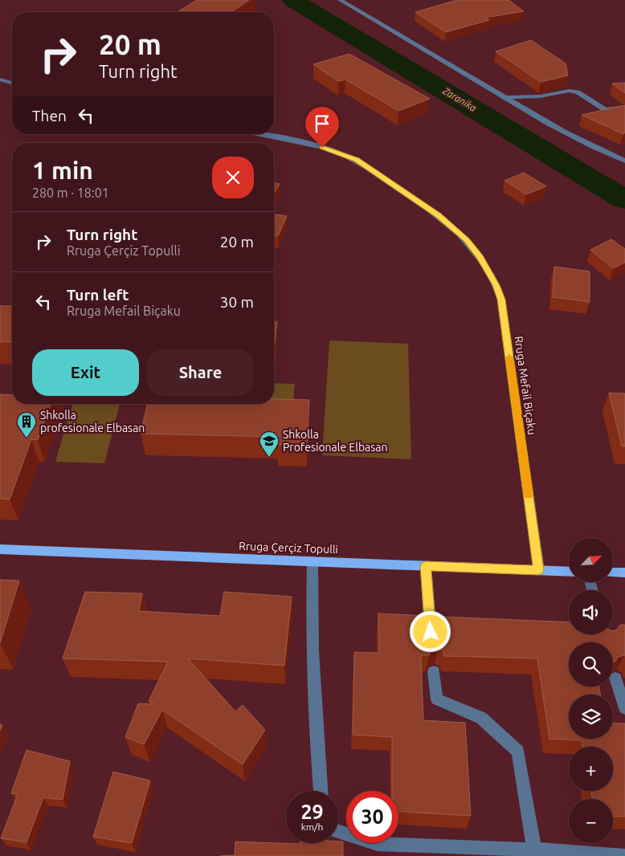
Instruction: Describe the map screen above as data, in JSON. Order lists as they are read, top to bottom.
{
  "streets": {
    "main road": ["Rruga Çerçiz Topulli"],
    "street": ["Rruga Mefail Biçaku"]
  },
  "crossings": [
    ["Rruga Mefail Biçaku", "Rruga Çerçiz Topulli"]
  ],
  "water": ["Zaranika"],
  "places": {
    "building": ["Shkolla profesionale Elbasan"],
    "school or university": ["Shkolla Profesionale Elbasan"]
  },
  "north": "top right",
  "page": {
    "turn": ["20 m", "Turn right"],
    "then": "Then",
    "heading": ["1 min", "280 m · 18:01"],
    "list": [
      {
        "name": "Turn right",
        "note": "Rruga Çerçiz Topulli",
        "value": "20 m"
      },
      {
        "name": "Turn left",
        "note": "Rruga Mefail Biçaku",
        "value": "30 m"
      }
    ],
    "buttons": ["Exit", "Share"],
    "map_buttons": ["+", "−"],
    "speed": "29 km/h",
    "limit": "30"
  }
}
